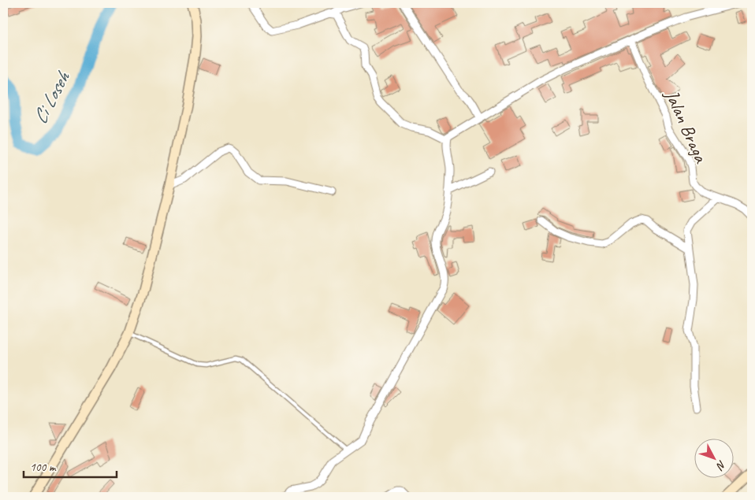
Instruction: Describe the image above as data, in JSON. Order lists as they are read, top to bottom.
{
  "streets": {
    "street": ["Jalan Braga"]
  },
  "water": ["Ci Loseh"],
  "scale_bar": "100 m",
  "north": "bottom right"
}
